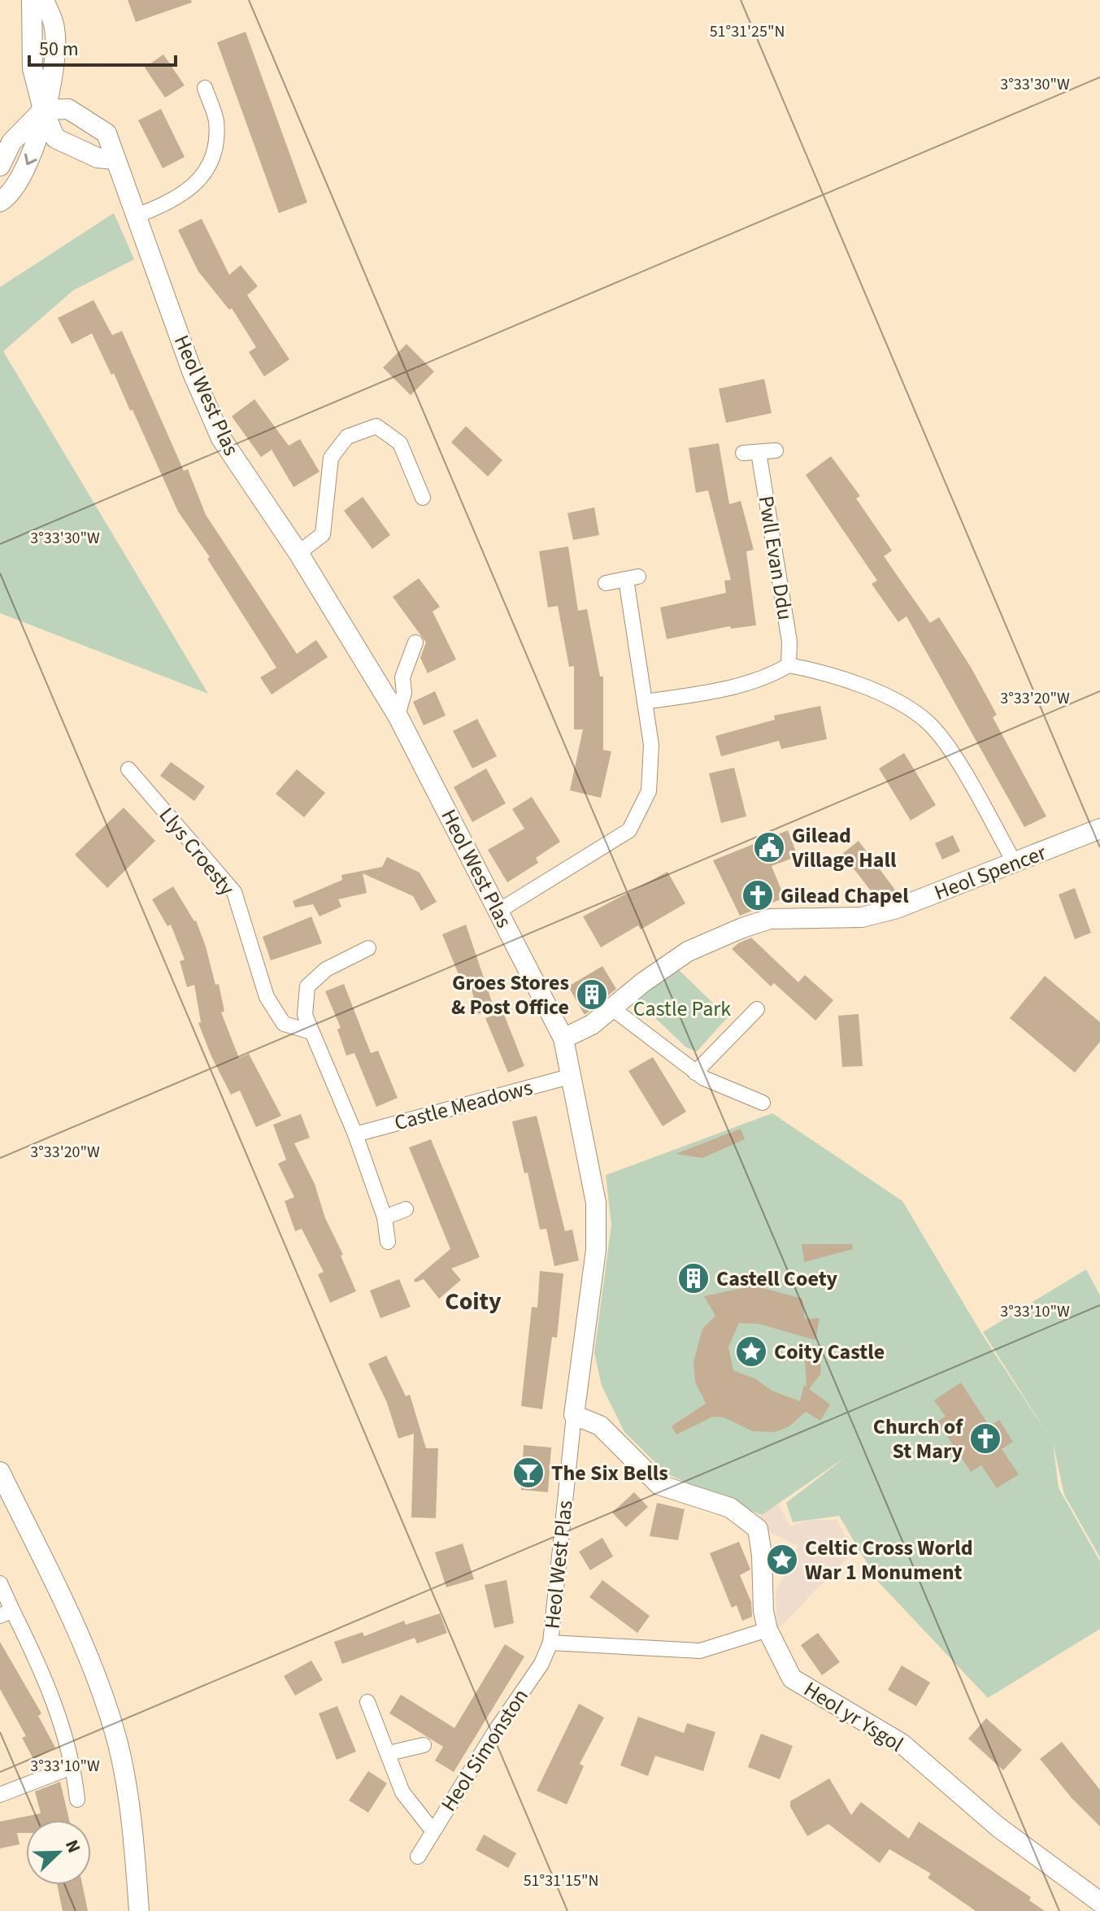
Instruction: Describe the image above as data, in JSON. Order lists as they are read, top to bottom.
{
  "streets": {
    "street": [
      "Heol West Plas",
      "Pwll Evan Ddu",
      "Llys Croesty",
      "Heol Spencer",
      "Castle Meadows",
      "Heol yr Ysgol",
      "Heol Simonston"
    ]
  },
  "crossings": [
    ["Heol West Plas", "Heol Spencer"],
    ["Heol West Plas", "Castle Meadows"],
    ["Heol West Plas", "Heol Simonston"]
  ],
  "districts": ["Coity"],
  "parks": ["Castle Park"],
  "places": {
    "public building": ["Gilead Village Hall"],
    "church": ["Gilead Chapel", "Church of St Mary"],
    "building": ["Groes Stores & Post Office", "Castell Coety"],
    "place": ["Coity Castle", "Celtic Cross World War 1 Monument"],
    "bar": ["The Six Bells"]
  },
  "scale_bar": "50 m",
  "north": "top right",
  "coordinates": [
    "51°31'25\"N",
    "3°33'30\"W",
    "3°33'20\"W",
    "3°33'10\"W",
    "51°31'15\"N"
  ]
}
